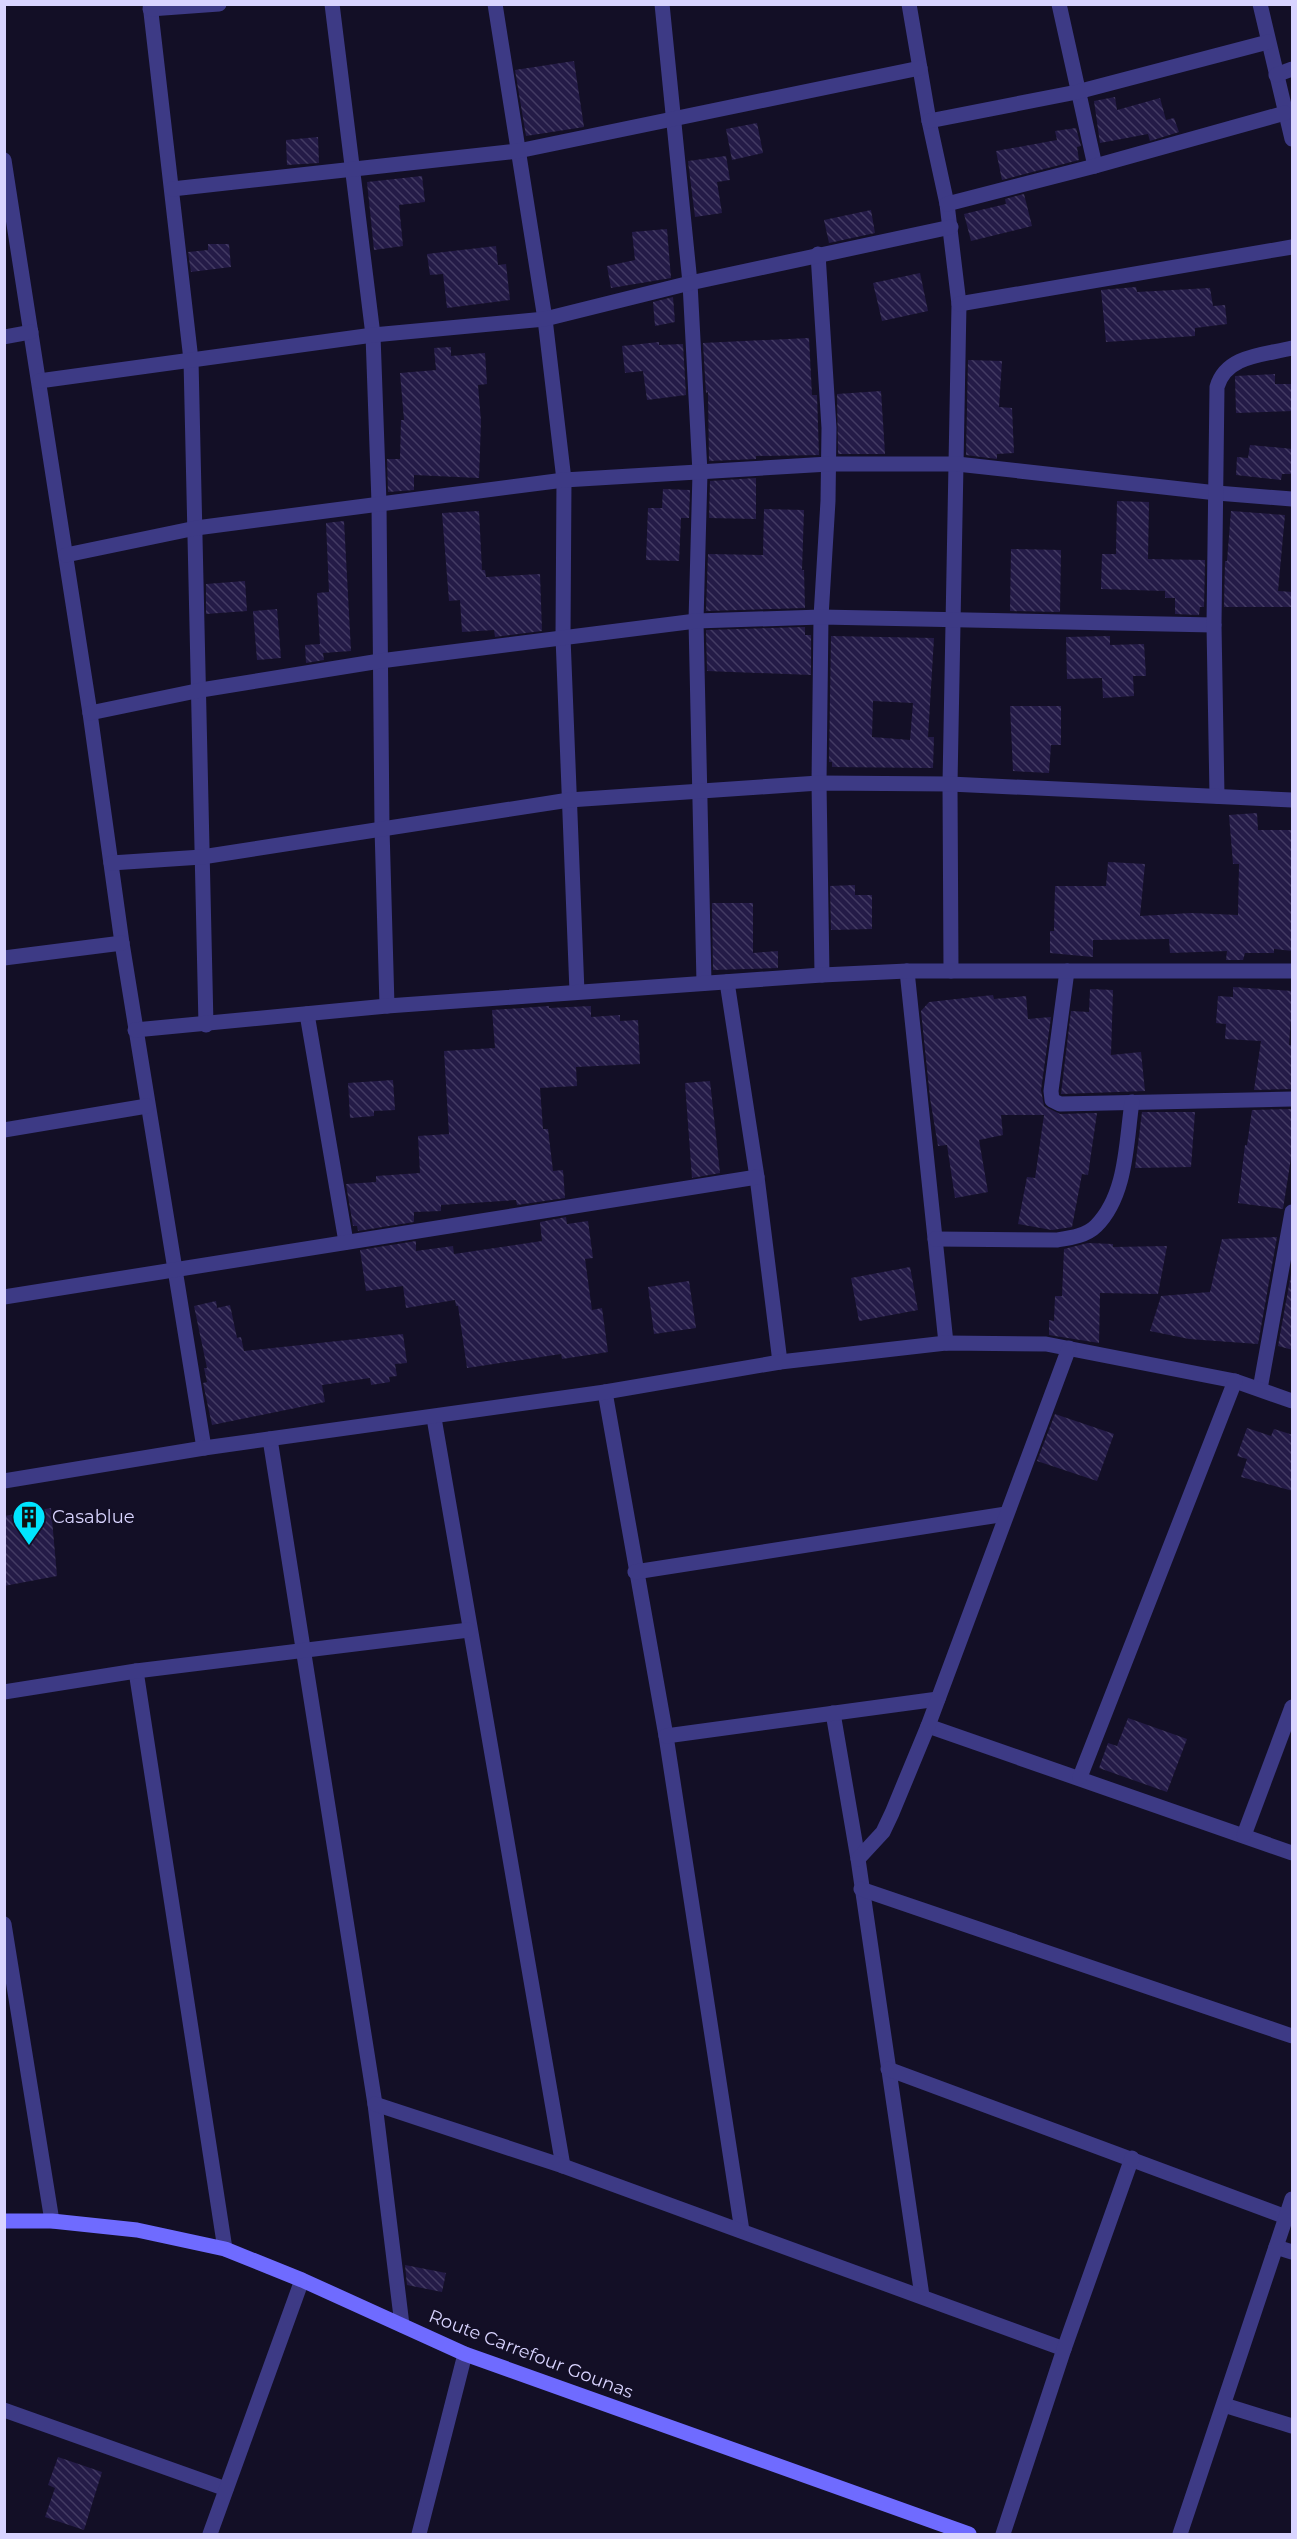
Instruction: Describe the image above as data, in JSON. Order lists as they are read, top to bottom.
{
  "streets": {
    "main road": ["Route Carrefour Gounas"]
  },
  "places": {
    "building": ["Casablue"]
  }
}
